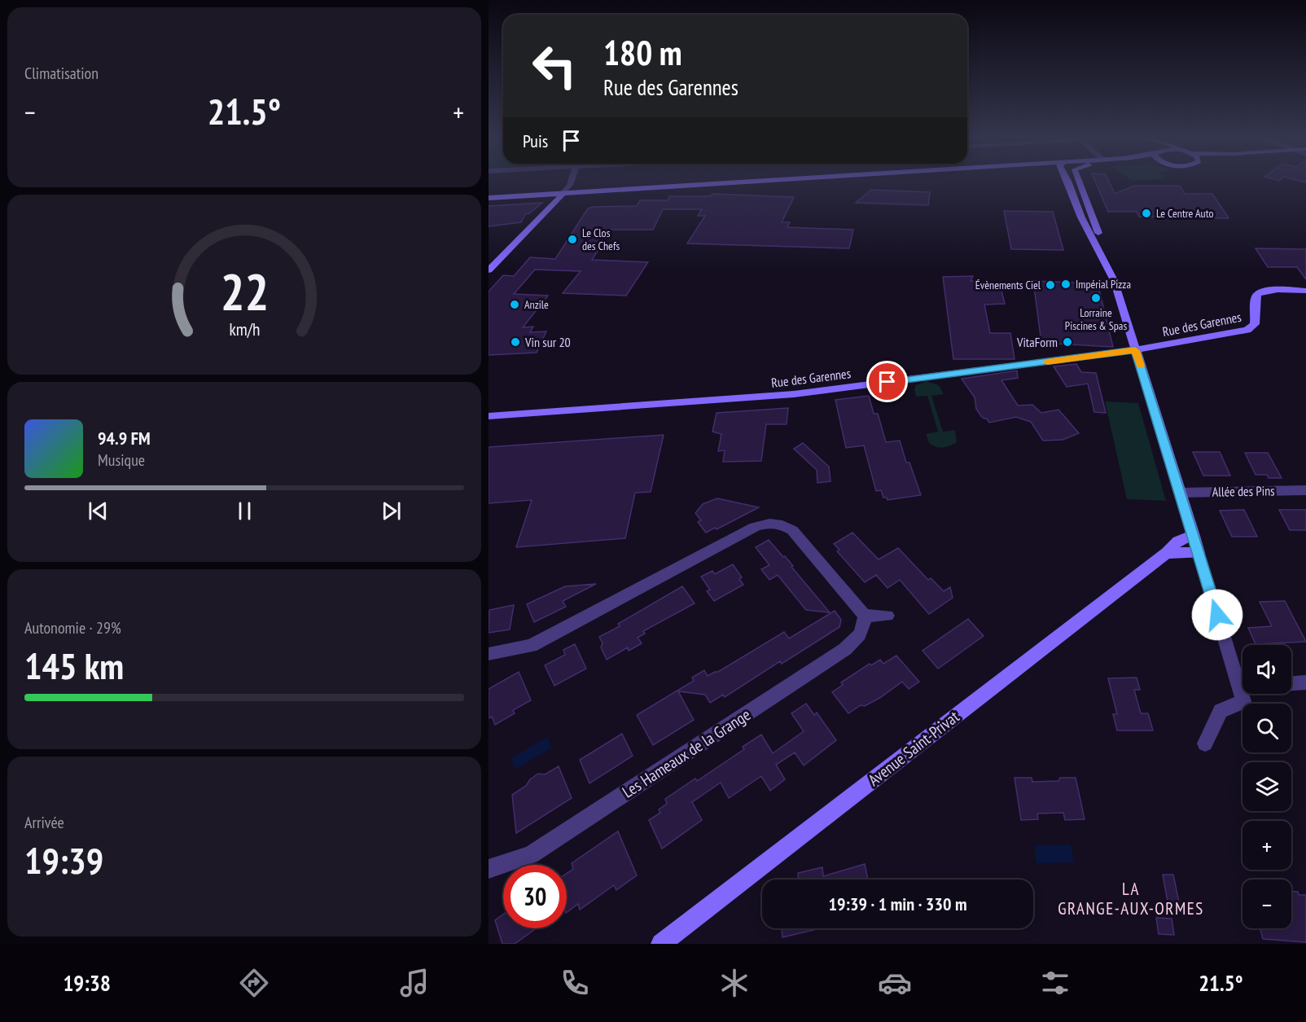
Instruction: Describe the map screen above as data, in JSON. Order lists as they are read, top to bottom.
{
  "streets": {
    "street": [
      "Rue des Garennes",
      "Allée des Pins",
      "Avenue Saint-Privat",
      "Les Hameaux de la Grange"
    ]
  },
  "districts": ["LA GRANGE-AUX-ORMES"],
  "places": [
    "Le Centre Auto",
    "Le Clos des Chefs",
    "Impérial Pizza",
    "Évènements Ciel",
    "Lorraine Piscines & Spas",
    "Anzile",
    "Vin sur 20",
    "VitaForm"
  ],
  "page": {
    "tile": [
      "Climatisation",
      ["Autonomie · 29%", "145 km"],
      ["Arrivée", "19:39"]
    ],
    "turn": ["180 m", "Rue des Garennes"],
    "heat": ["−", "21.5°", "+"],
    "then": "Puis",
    "song": ["94.9 FM", "Musique"],
    "map_buttons": ["+", "−"],
    "limit": "30",
    "trip": "19:39 · 1 min · 330 m",
    "tabs": ["19:38", "21.5°"],
    "gauge": ["22", "km/h"]
  }
}
